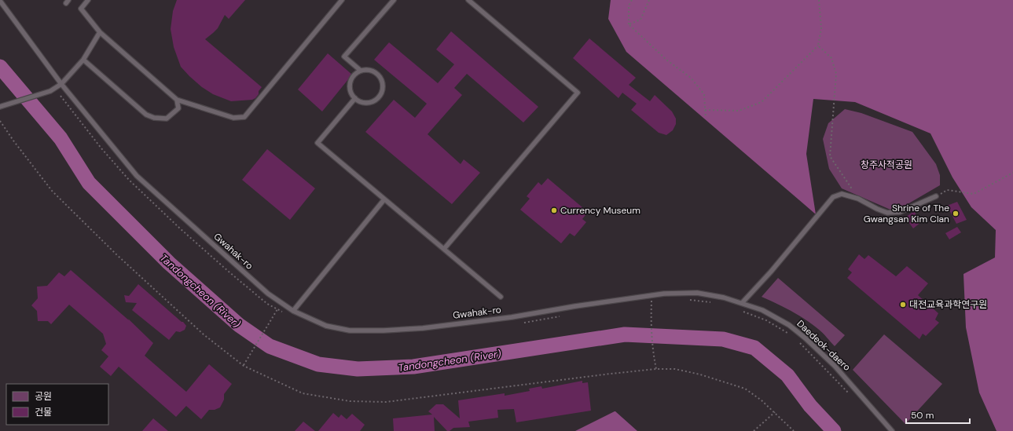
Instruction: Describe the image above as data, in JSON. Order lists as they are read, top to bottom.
{
  "streets": {
    "lane": ["Gwahak-ro", "Daedeok-daero"]
  },
  "crossings": [
    ["Gwahak-ro", "Daedeok-daero"]
  ],
  "water": ["Tandongcheon (River)"],
  "parks": ["창주사적공원"],
  "places": ["Currency Museum", "Shrine of The Gwangsan Kim Clan", "대전교육과학연구원"],
  "legend": ["공원", "건물"],
  "scale_bar": "50 m"
}
